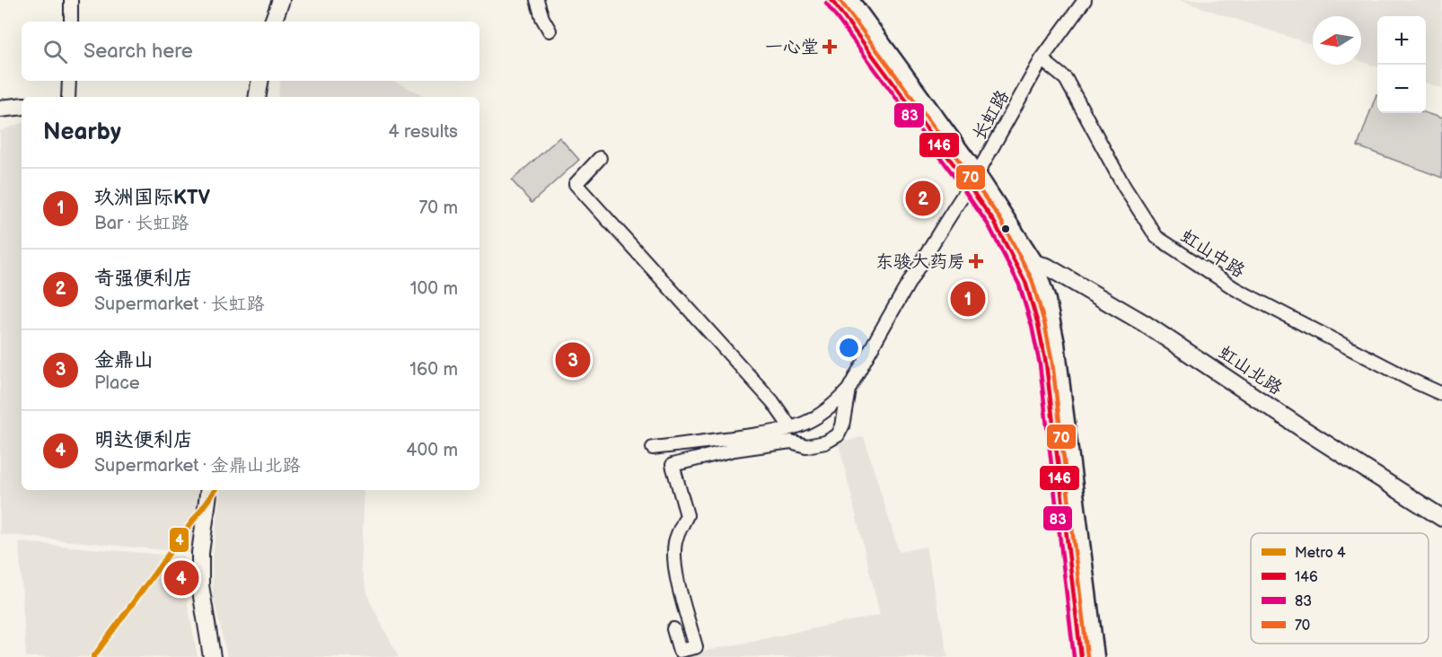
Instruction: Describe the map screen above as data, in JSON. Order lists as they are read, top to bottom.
{
  "streets": {
    "street": ["长虹路", "虹山中路", "虹山北路"]
  },
  "crossings": [
    ["长虹路", "虹山中路"]
  ],
  "places": {
    "health": ["一心堂", "东骏大药房"]
  },
  "lines": [
    "transit line 146",
    "transit line 70",
    "transit line 83",
    "metro line 4"
  ],
  "legend": [
    "Metro 4",
    "146",
    "83",
    "70"
  ],
  "north": "left",
  "page": {
    "map_buttons": ["+", "−"],
    "search": "Search here",
    "heading": ["Nearby", "4 results"],
    "list": [
      {
        "mark": "1",
        "name": "玖洲国际KTV",
        "note": "Bar · 长虹路",
        "value": "70 m"
      },
      {
        "mark": "2",
        "name": "奇强便利店",
        "note": "Supermarket · 长虹路",
        "value": "100 m"
      },
      {
        "mark": "3",
        "name": "金鼎山",
        "note": "Place",
        "value": "160 m"
      },
      {
        "mark": "4",
        "name": "明达便利店",
        "note": "Supermarket · 金鼎山北路",
        "value": "400 m"
      }
    ],
    "pins": [
      "2",
      "1",
      "3",
      "4"
    ]
  }
}
